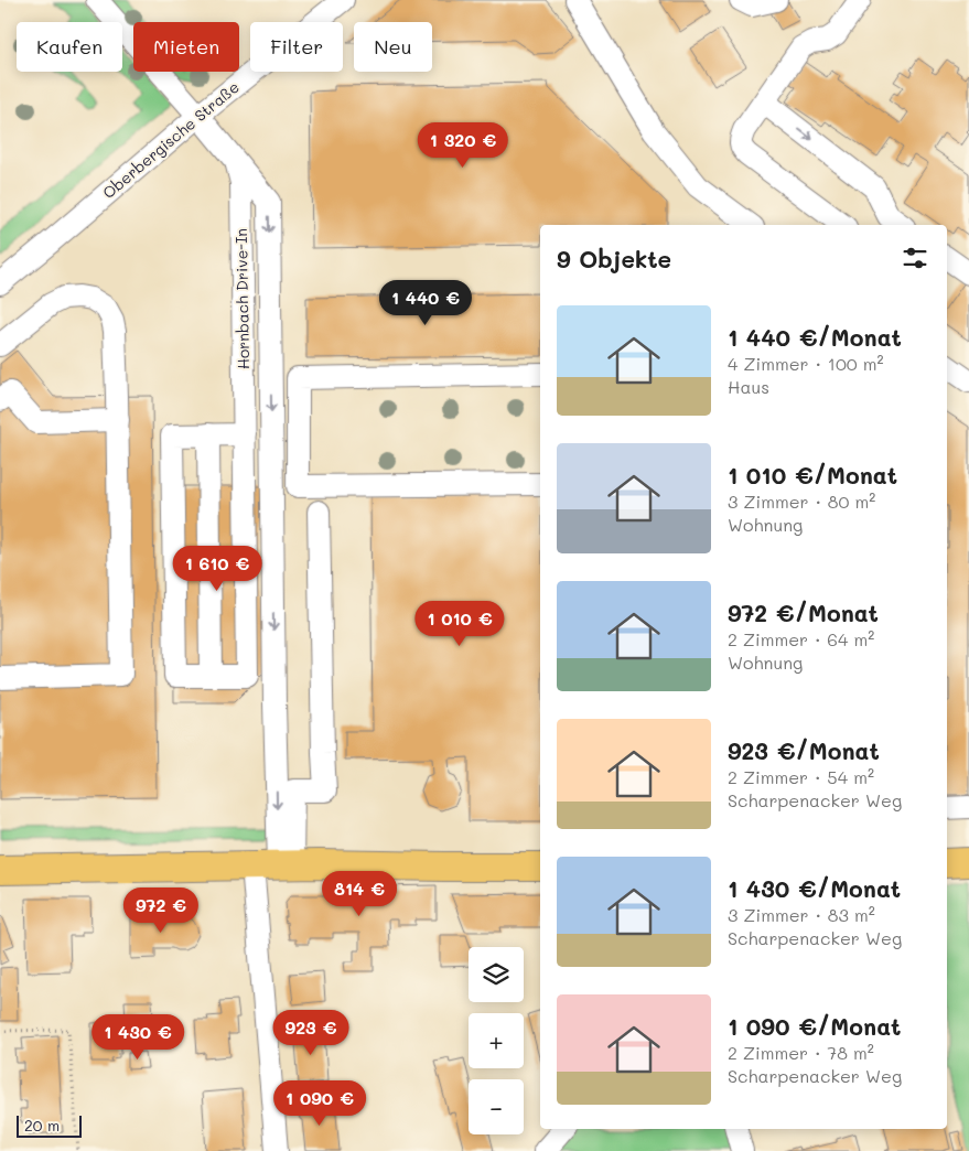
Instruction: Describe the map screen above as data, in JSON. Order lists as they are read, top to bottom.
{
  "streets": {
    "street": ["Oberbergische Straße", "Hornbach Drive-In"]
  },
  "scale_bar": "20 m",
  "page": {
    "chip": [
      "Kaufen",
      "Mieten",
      "Filter",
      "Neu"
    ],
    "price": [
      "1 320 €",
      "1 440 €",
      "1 610 €",
      "1 010 €",
      "814 €",
      "972 €",
      "923 €",
      "1 430 €",
      "1 090 €"
    ],
    "heading": "9 Objekte",
    "list": [
      {
        "name": "1 440 €/Monat",
        "note": "4 Zimmer · 100 m² · Haus"
      },
      {
        "name": "1 010 €/Monat",
        "note": "3 Zimmer · 80 m² · Wohnung"
      },
      {
        "name": "972 €/Monat",
        "note": "2 Zimmer · 64 m² · Wohnung"
      },
      {
        "name": "923 €/Monat",
        "note": "2 Zimmer · 54 m² · Scharpenacker Weg"
      },
      {
        "name": "1 430 €/Monat",
        "note": "3 Zimmer · 83 m² · Scharpenacker Weg"
      },
      {
        "name": "1 090 €/Monat",
        "note": "2 Zimmer · 78 m² · Scharpenacker Weg"
      }
    ],
    "map_buttons": ["+", "−"],
    "scale": "20 m"
  }
}
